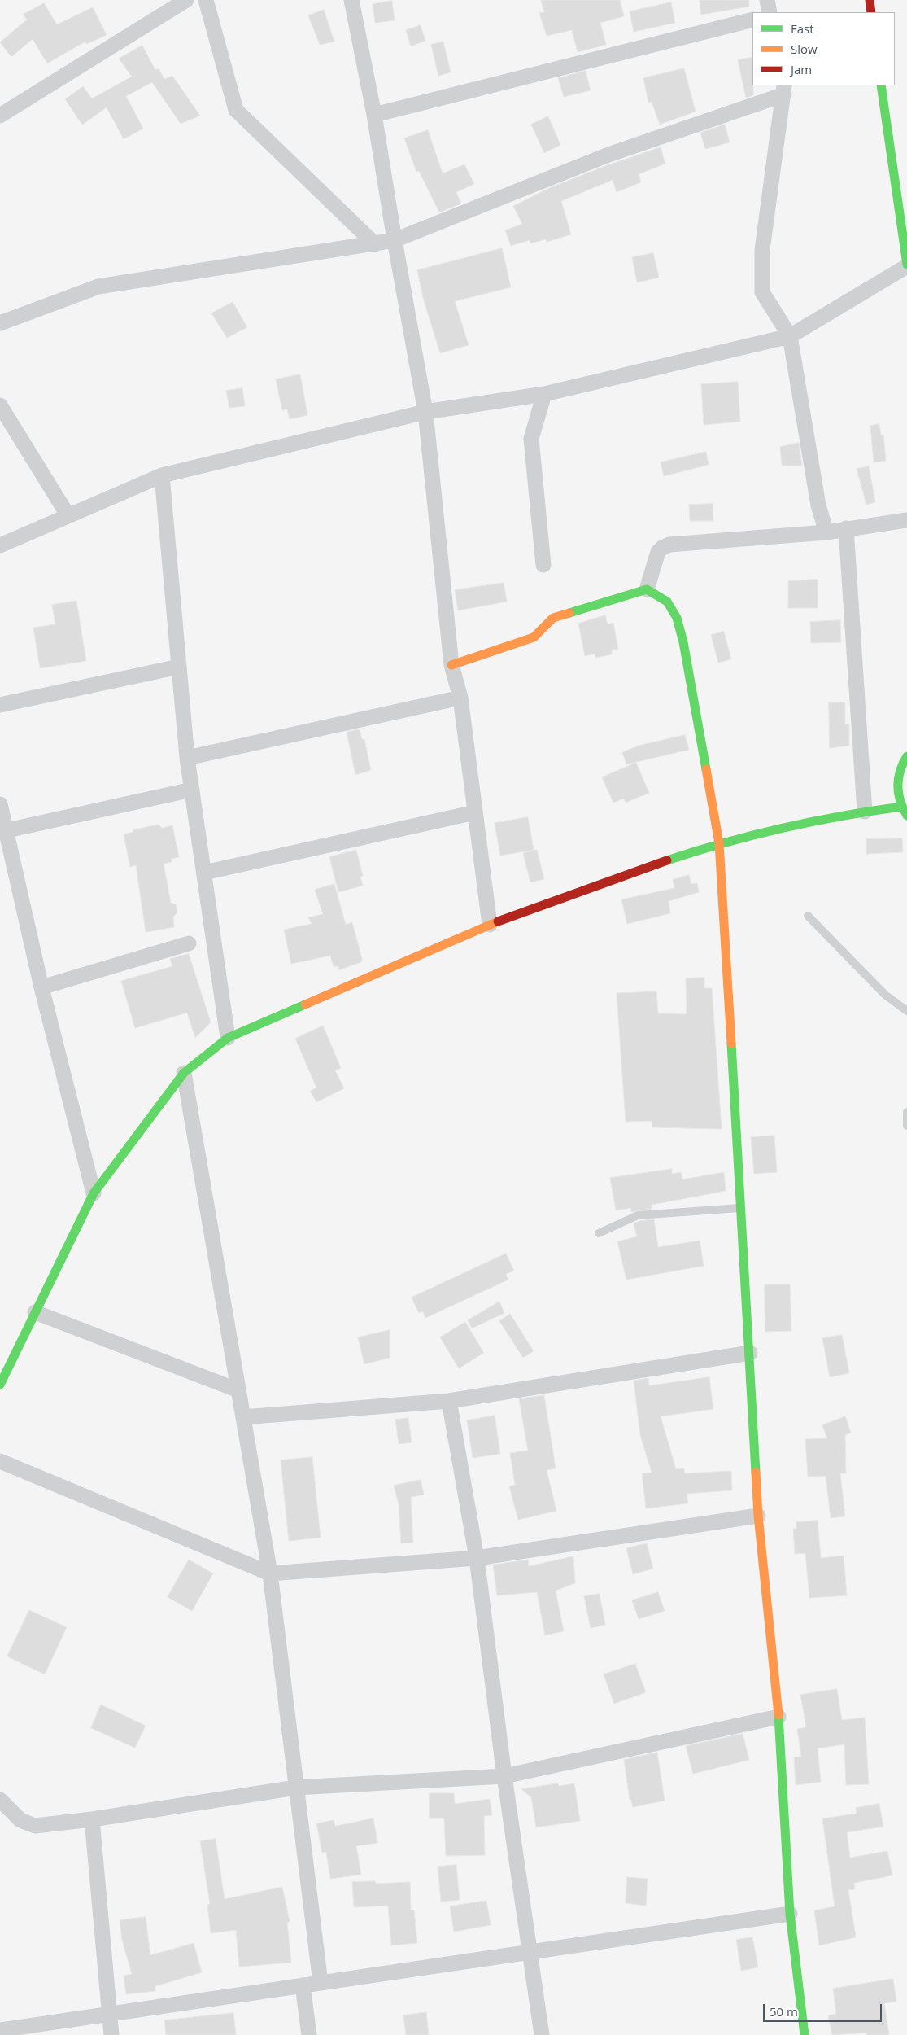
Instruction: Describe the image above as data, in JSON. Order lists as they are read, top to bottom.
{
  "legend": ["Fast", "Slow", "Jam"],
  "scale_bar": "50 m"
}
